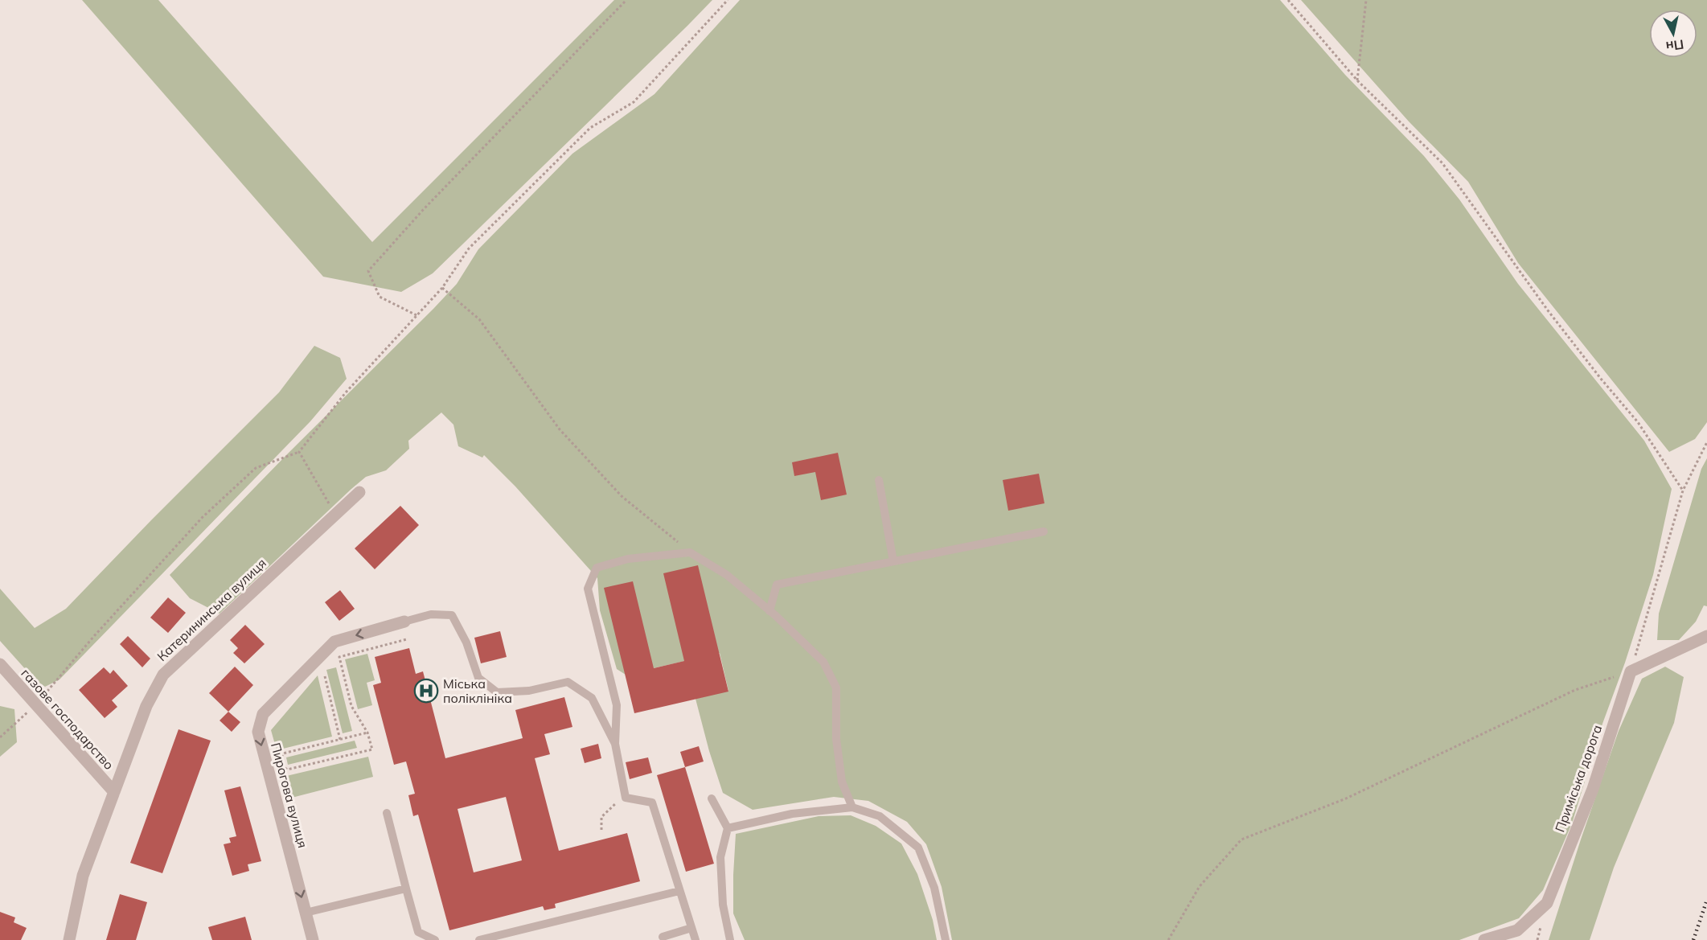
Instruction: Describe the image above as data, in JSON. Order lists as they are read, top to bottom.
{
  "streets": {
    "street": [
      "Катерининська вулиця",
      "газове господарство",
      "Приміська дорога",
      "Пирогова вулиця"
    ]
  },
  "crossings": [
    ["Катерининська вулиця", "газове господарство"]
  ],
  "one_way": ["Пирогова вулиця"],
  "places": {
    "hospital": ["Міська поліклініка"]
  },
  "north": "bottom"
}
